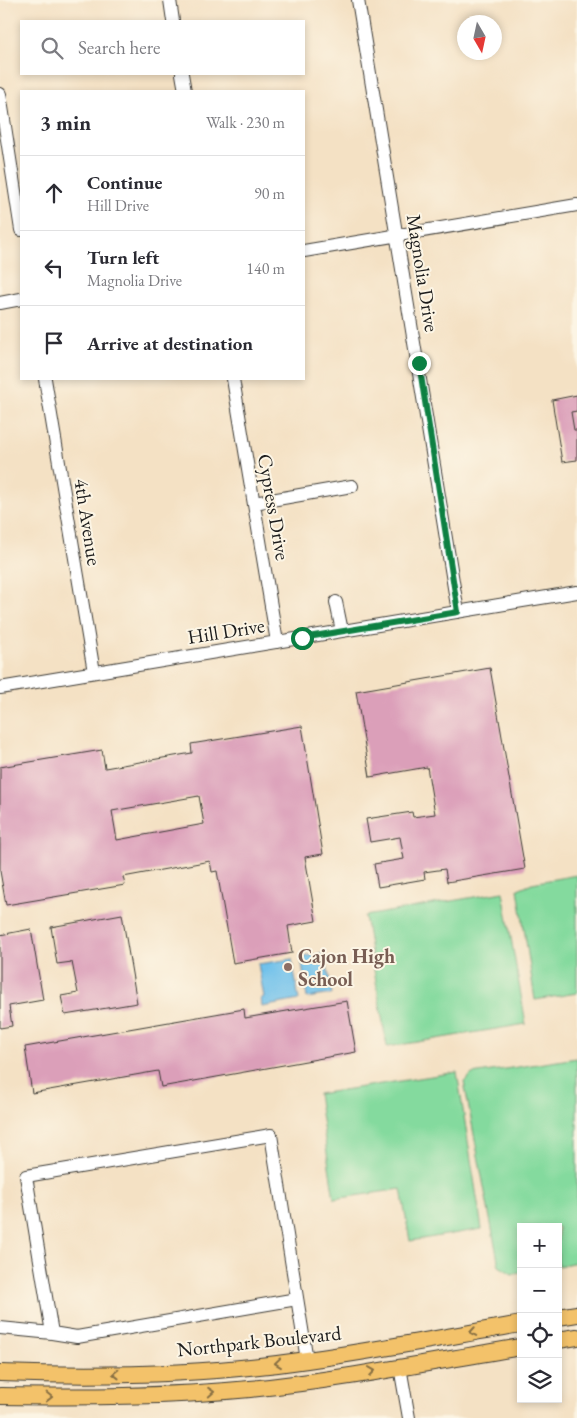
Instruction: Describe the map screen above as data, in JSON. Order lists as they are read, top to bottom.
{
  "streets": {
    "main road": ["Northpark Boulevard"],
    "street": [
      "Magnolia Drive",
      "Cypress Drive",
      "4th Avenue",
      "Hill Drive"
    ]
  },
  "crossings": [
    ["Magnolia Drive", "Hill Drive"],
    ["Cypress Drive", "Hill Drive"],
    ["4th Avenue", "Hill Drive"]
  ],
  "places": ["Cajon High School"],
  "north": "bottom",
  "page": {
    "search": "Search here",
    "heading": ["3 min", "Walk · 230 m"],
    "list": [
      ["Continue", "Hill Drive", "90 m"],
      ["Turn left", "Magnolia Drive", "140 m"],
      "Arrive at destination"
    ],
    "map_buttons": ["+", "−"]
  }
}
